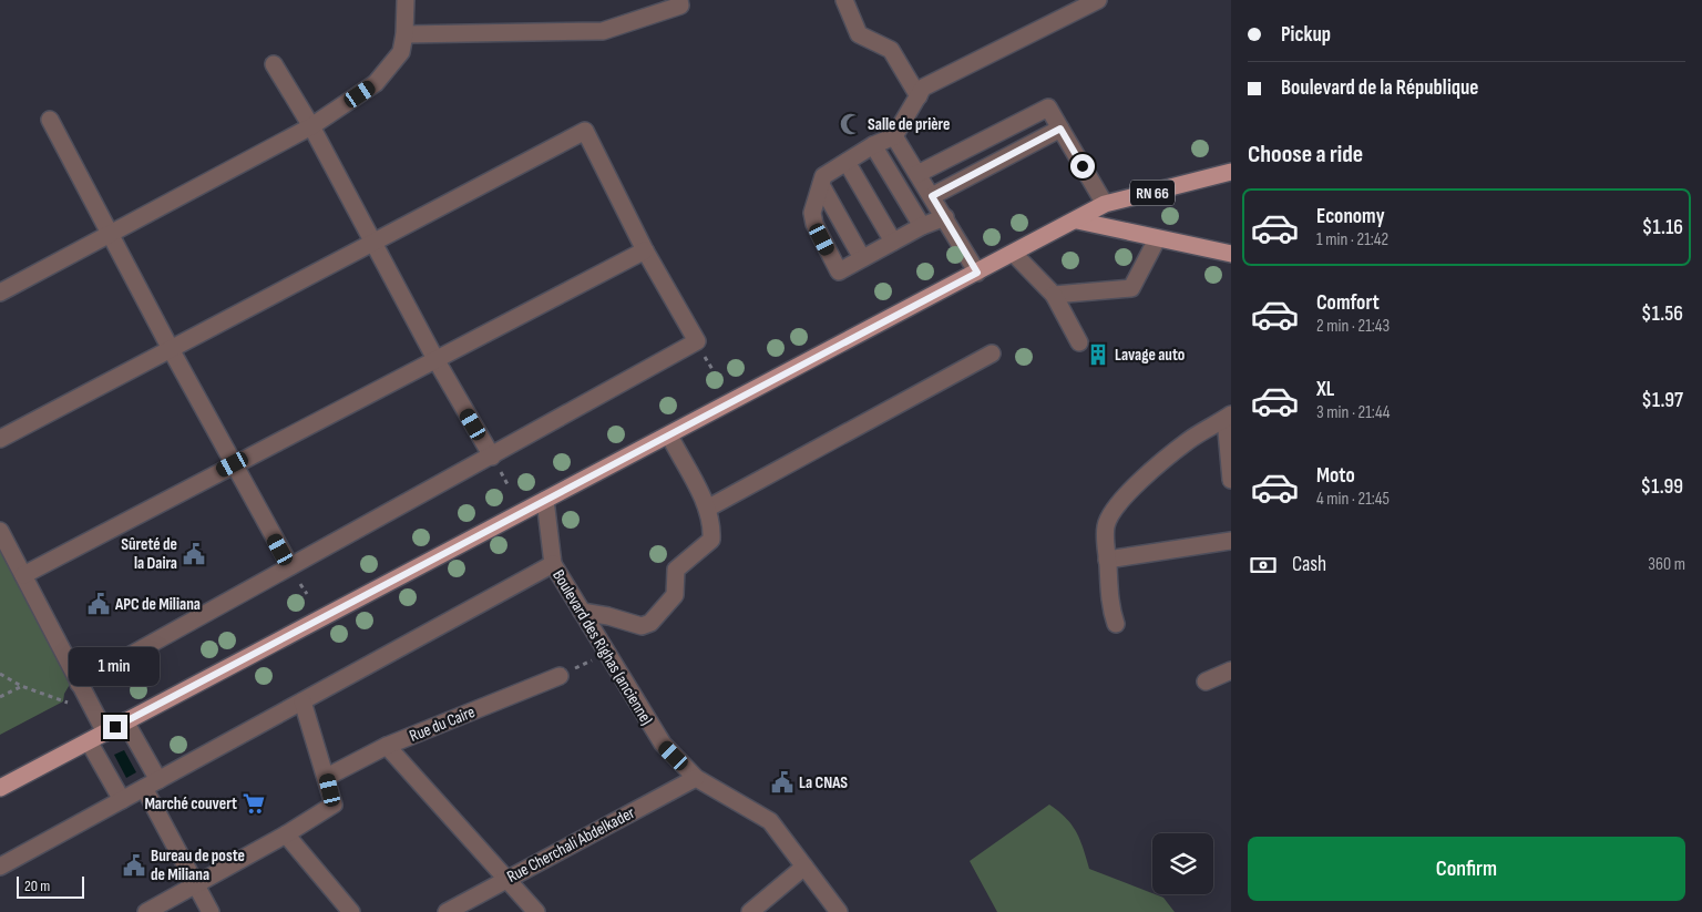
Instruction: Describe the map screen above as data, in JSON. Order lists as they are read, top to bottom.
{
  "streets": {
    "main road": ["RN 66"],
    "street": ["Boulevard des Righas (ancienne)", "Rue du Caire", "Rue Cherchali Abdelkader"]
  },
  "crossings": [
    ["Boulevard des Righas (ancienne)", "Rue Cherchali Abdelkader"]
  ],
  "places": {
    "mosque": ["Salle de prière"],
    "building": ["Lavage auto"],
    "public building": [
      "Sûreté de la Daira",
      "APC de Miliana",
      "La CNAS",
      "Bureau de poste de Miliana"
    ],
    "supermarket": ["Marché couvert"]
  },
  "scale_bar": "20 m",
  "page": {
    "banner": ["Pickup", "Boulevard de la République"],
    "heading": "Choose a ride",
    "list": [
      {
        "name": "Economy",
        "note": "1 min · 21:42",
        "value": "$1.16"
      },
      {
        "name": "Comfort",
        "note": "2 min · 21:43",
        "value": "$1.56"
      },
      {
        "name": "XL",
        "note": "3 min · 21:44",
        "value": "$1.97"
      },
      {
        "name": "Moto",
        "note": "4 min · 21:45",
        "value": "$1.99"
      }
    ],
    "pay": ["Cash", "360 m"],
    "bubble": "1 min",
    "buttons": "Confirm",
    "scale": "20 m"
  }
}
